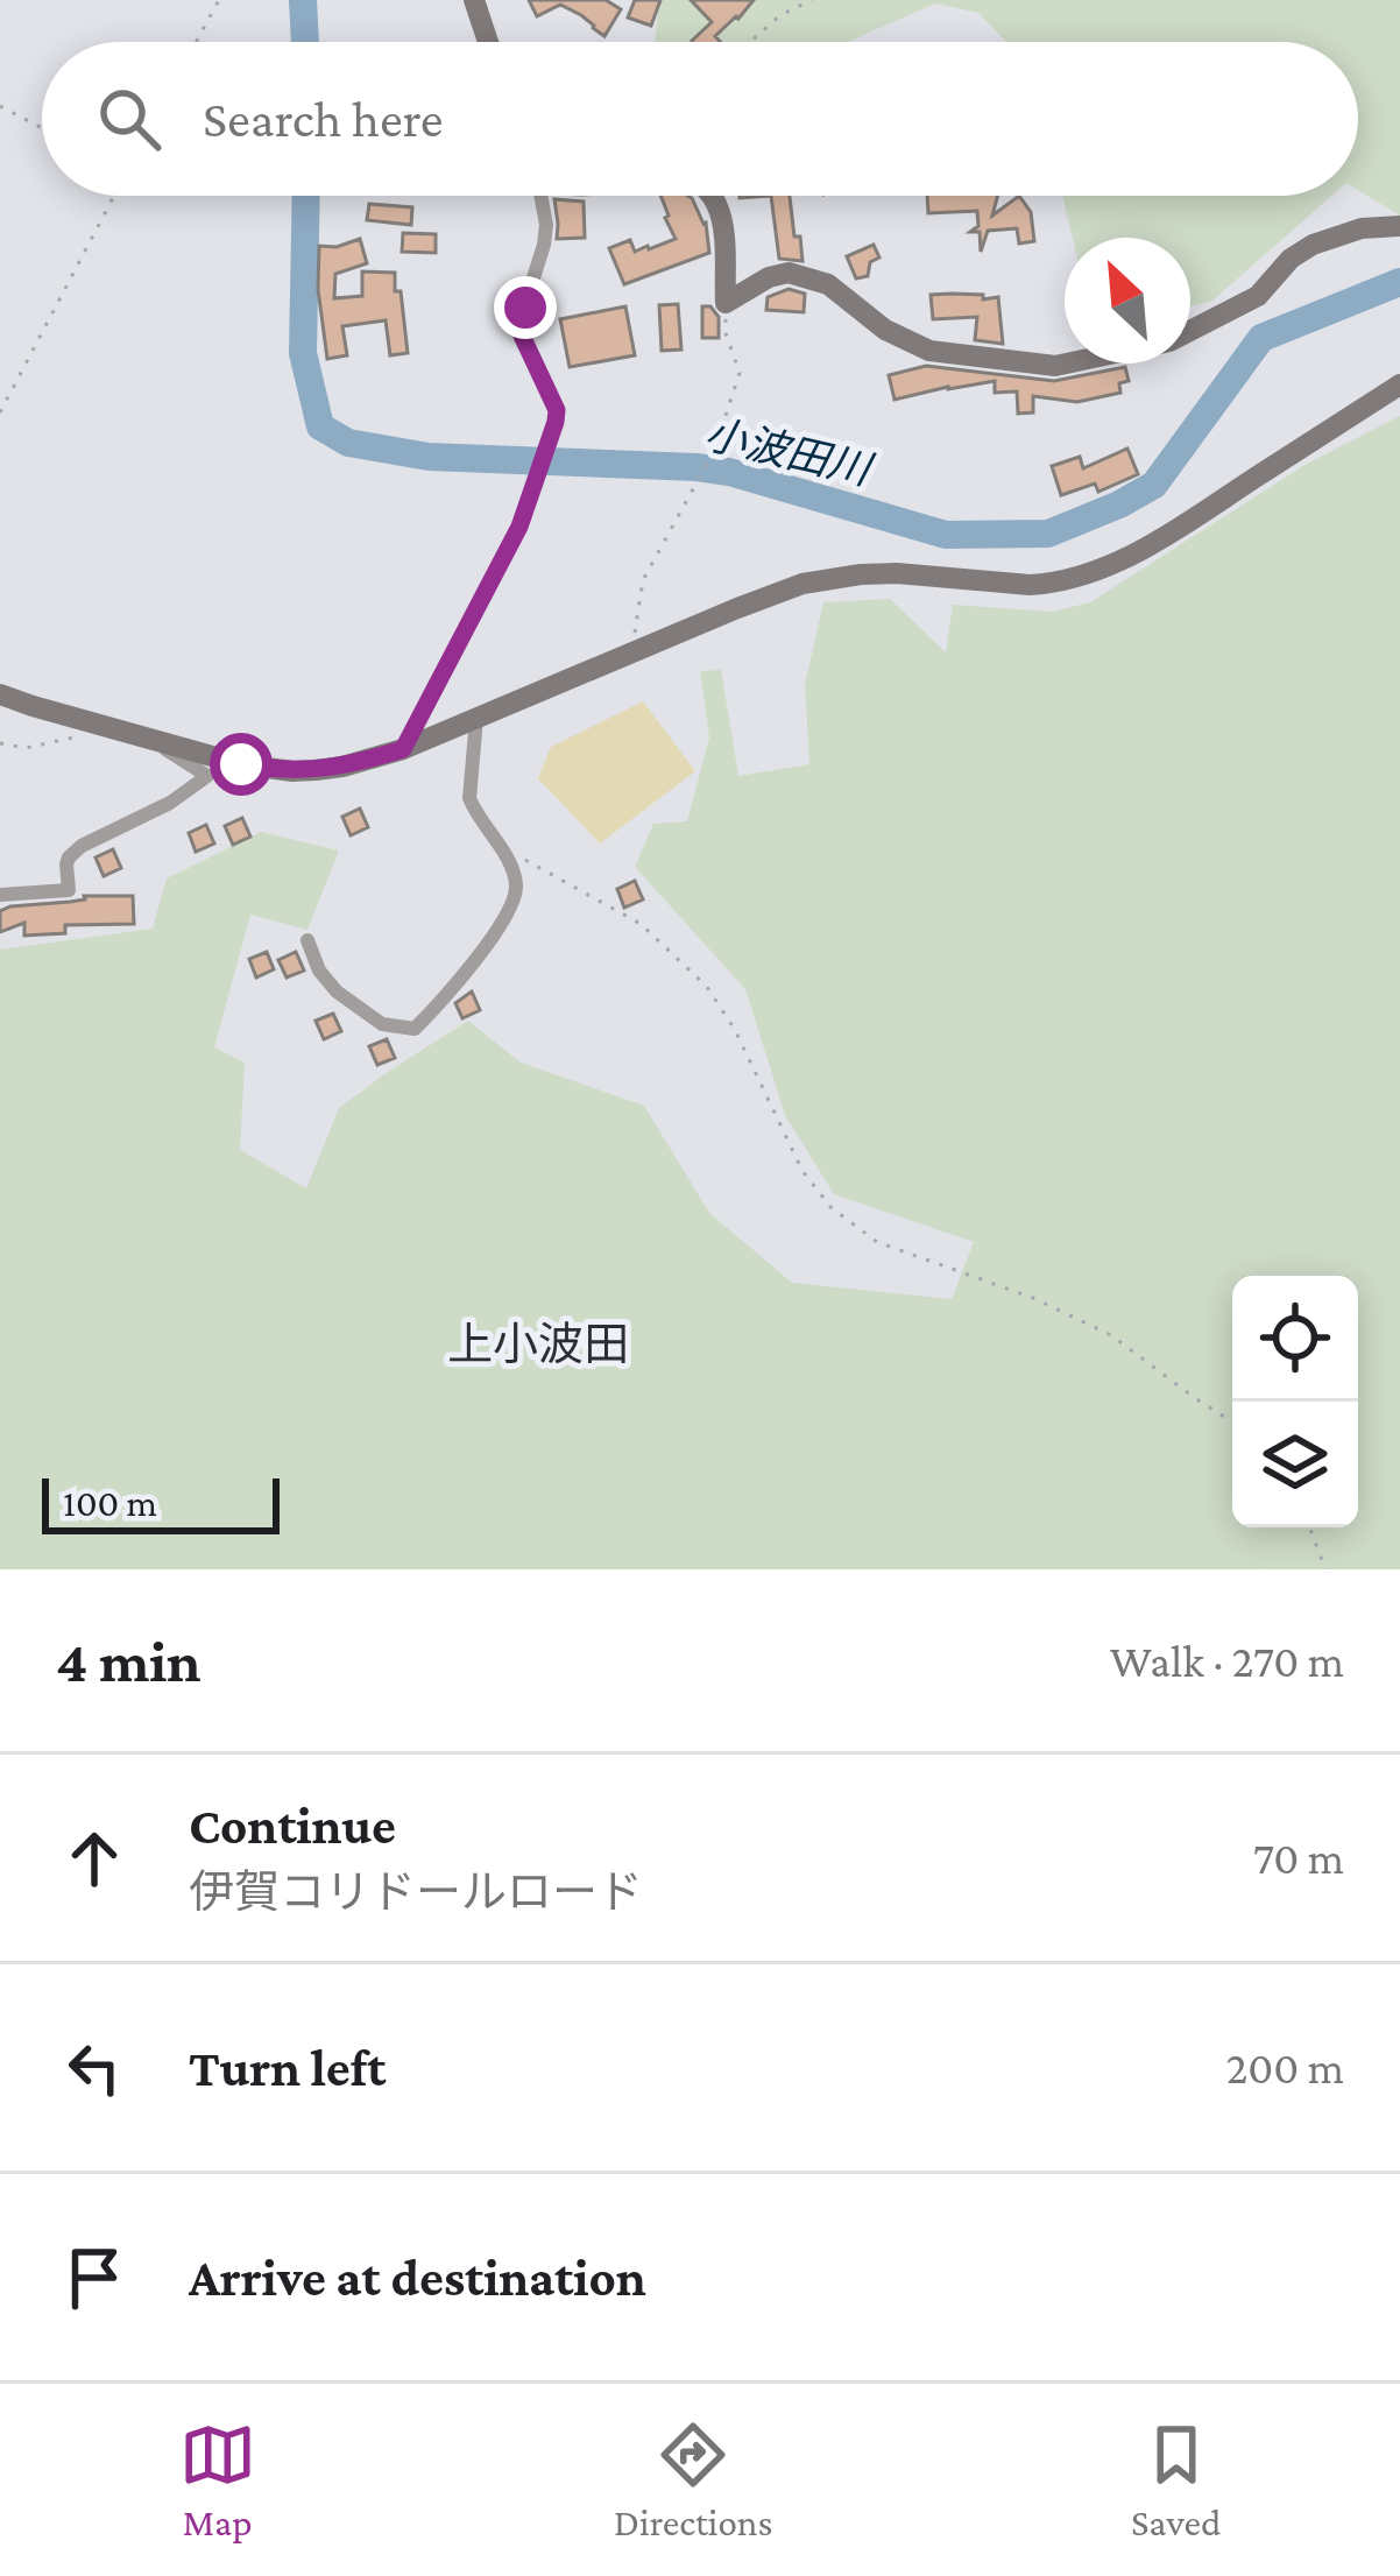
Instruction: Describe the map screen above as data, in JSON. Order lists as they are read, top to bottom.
{
  "districts": ["上小波田"],
  "water": ["小波田川"],
  "scale_bar": "100 m",
  "north": "top left",
  "page": {
    "search": "Search here",
    "scale": "100 m",
    "heading": ["4 min", "Walk · 270 m"],
    "list": [
      ["Continue", "伊賀コリドールロード", "70 m"],
      ["Turn left", "200 m"],
      "Arrive at destination"
    ],
    "nav": ["Map", "Directions", "Saved"]
  }
}
